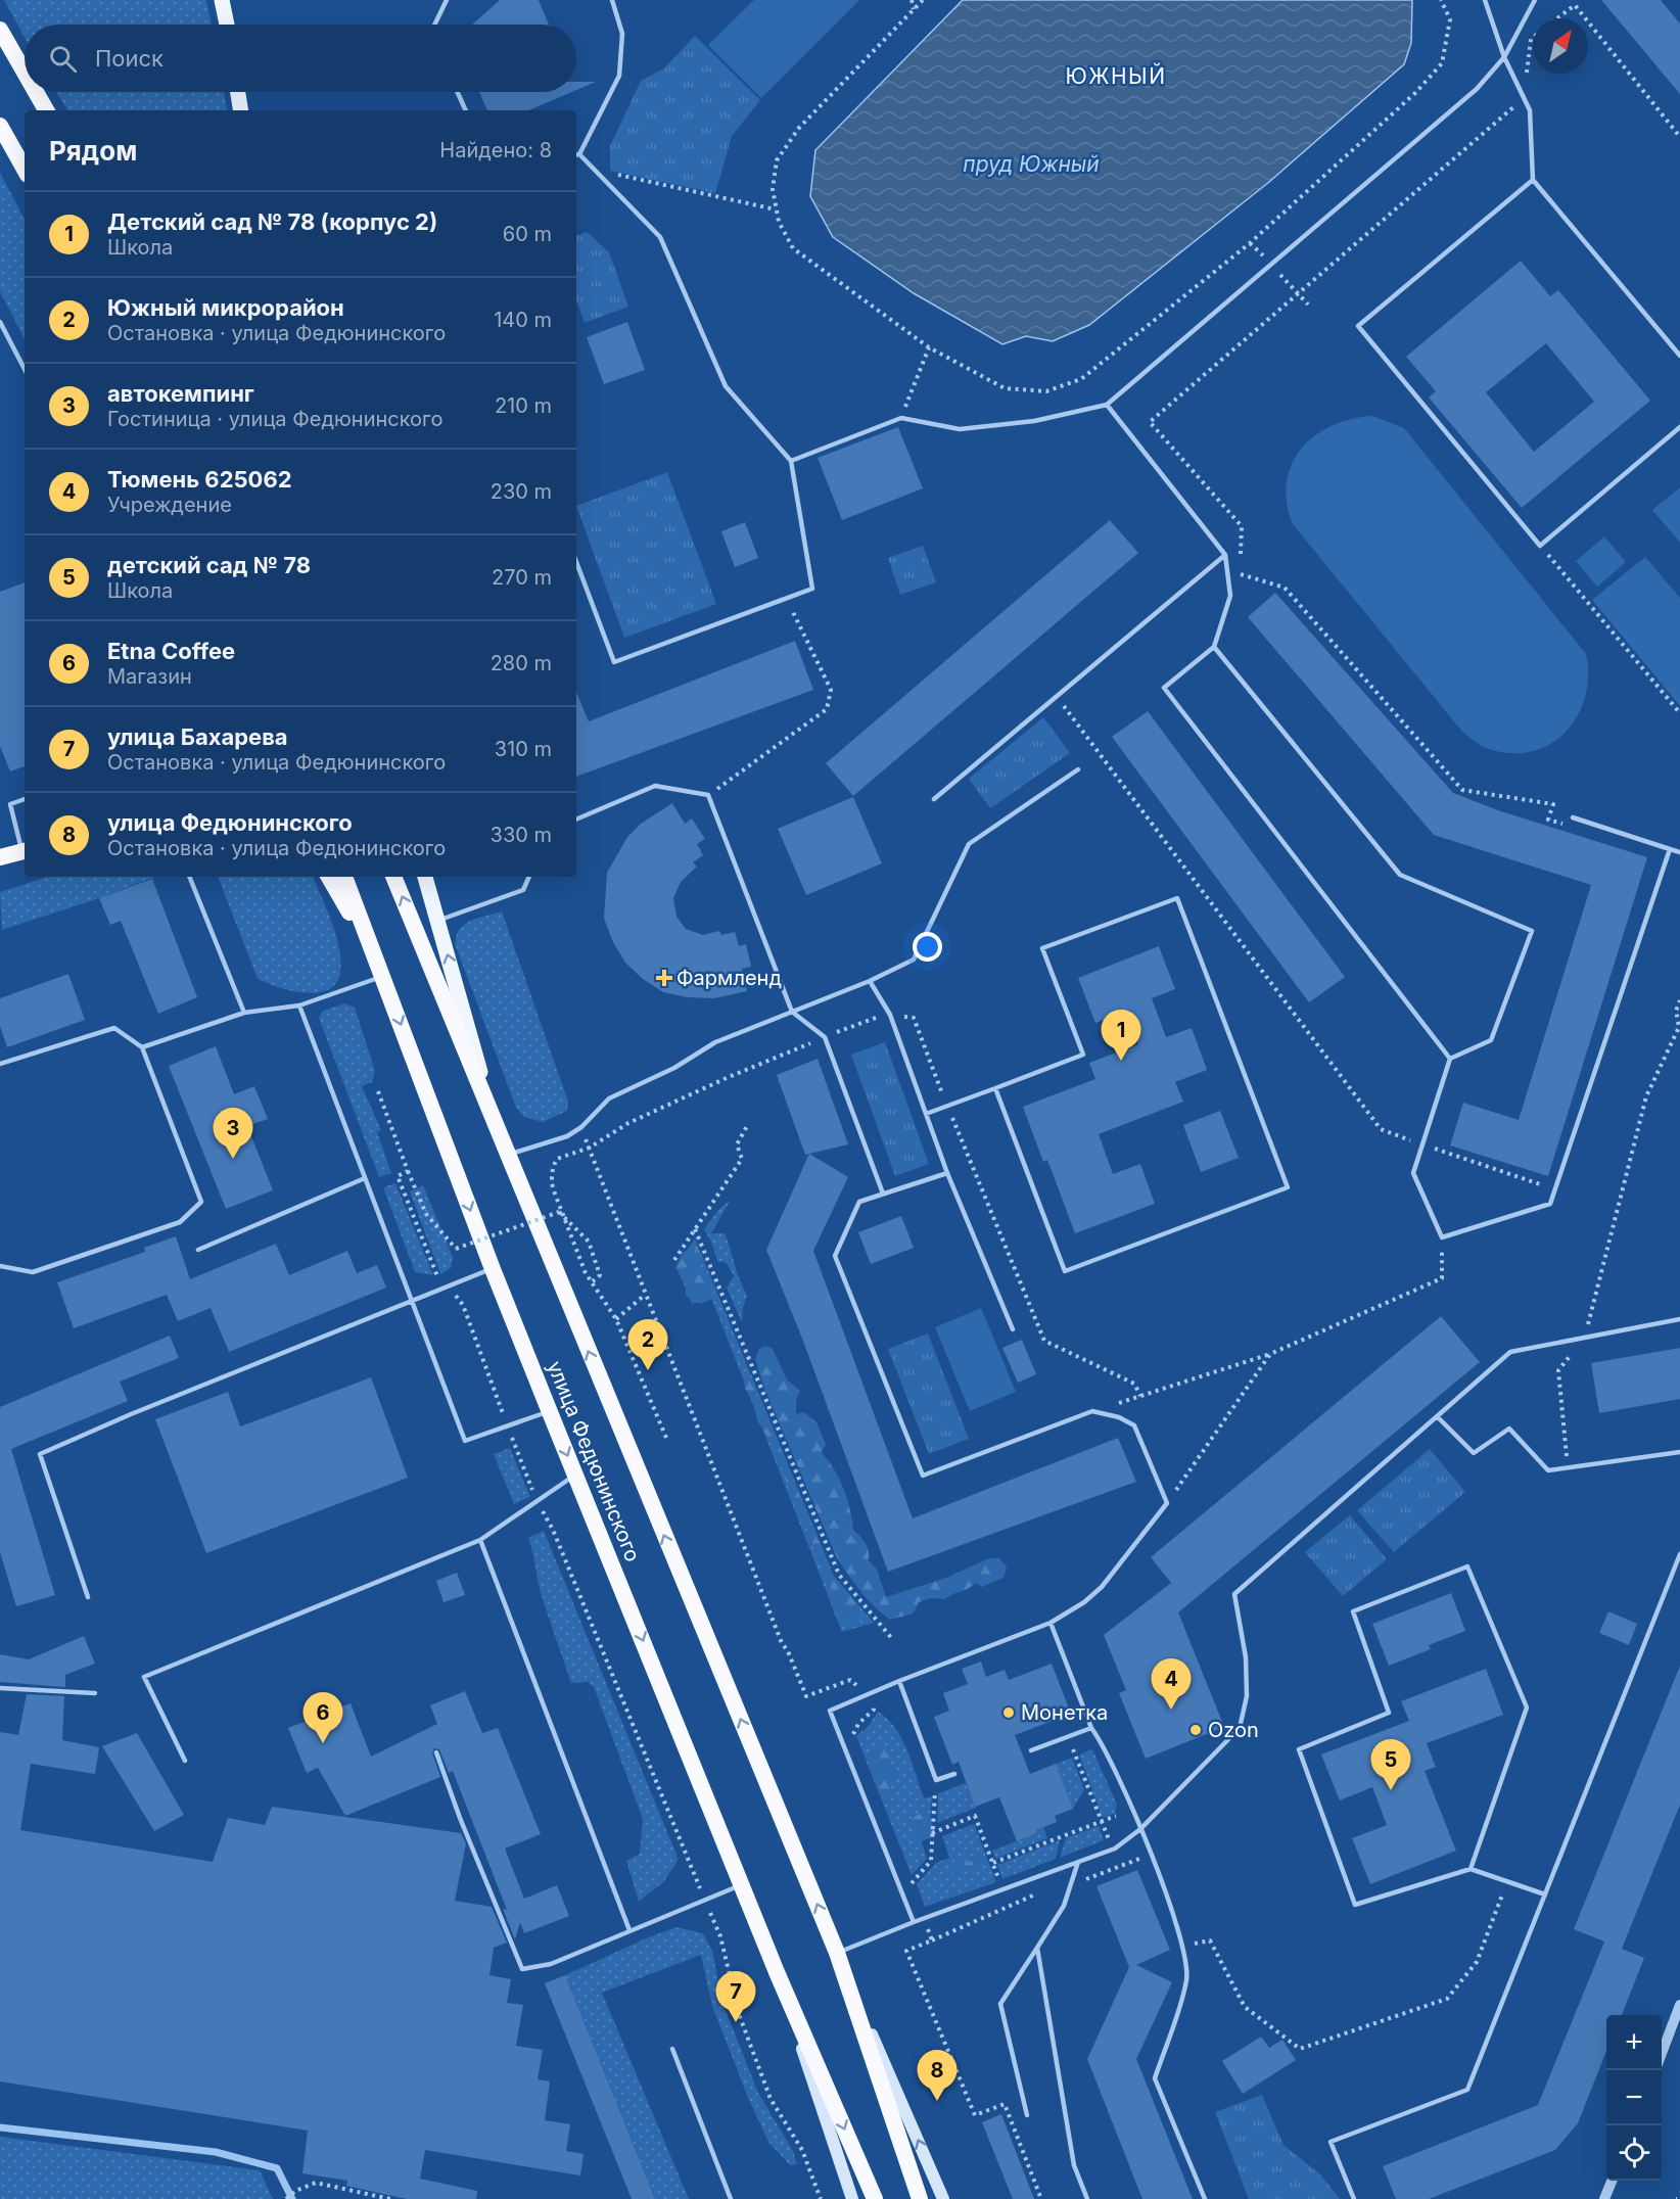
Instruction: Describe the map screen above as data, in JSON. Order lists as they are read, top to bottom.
{
  "streets": {
    "highway": ["улица Федюнинского"]
  },
  "districts": ["ЮЖНЫЙ"],
  "water": ["пруд Южный"],
  "places": {
    "health": ["Фармленд"],
    "other": ["Монетка", "Ozon"]
  },
  "north": "top right",
  "page": {
    "search": "Поиск",
    "heading": ["Рядом", "Найдено: 8"],
    "list": [
      {
        "mark": "1",
        "name": "Детский сад № 78 (корпус 2)",
        "note": "Школа",
        "value": "60 m"
      },
      {
        "mark": "2",
        "name": "Южный микрорайон",
        "note": "Остановка · улица Федюнинского",
        "value": "140 m"
      },
      {
        "mark": "3",
        "name": "автокемпинг",
        "note": "Гостиница · улица Федюнинского",
        "value": "210 m"
      },
      {
        "mark": "4",
        "name": "Тюмень 625062",
        "note": "Учреждение",
        "value": "230 m"
      },
      {
        "mark": "5",
        "name": "детский сад № 78",
        "note": "Школа",
        "value": "270 m"
      },
      {
        "mark": "6",
        "name": "Etna Coffee",
        "note": "Магазин",
        "value": "280 m"
      },
      {
        "mark": "7",
        "name": "улица Бахарева",
        "note": "Остановка · улица Федюнинского",
        "value": "310 m"
      },
      {
        "mark": "8",
        "name": "улица Федюнинского",
        "note": "Остановка · улица Федюнинского",
        "value": "330 m"
      }
    ],
    "pins": [
      "1",
      "3",
      "2",
      "4",
      "6",
      "5",
      "7",
      "8"
    ],
    "map_buttons": ["+", "−"]
  }
}
